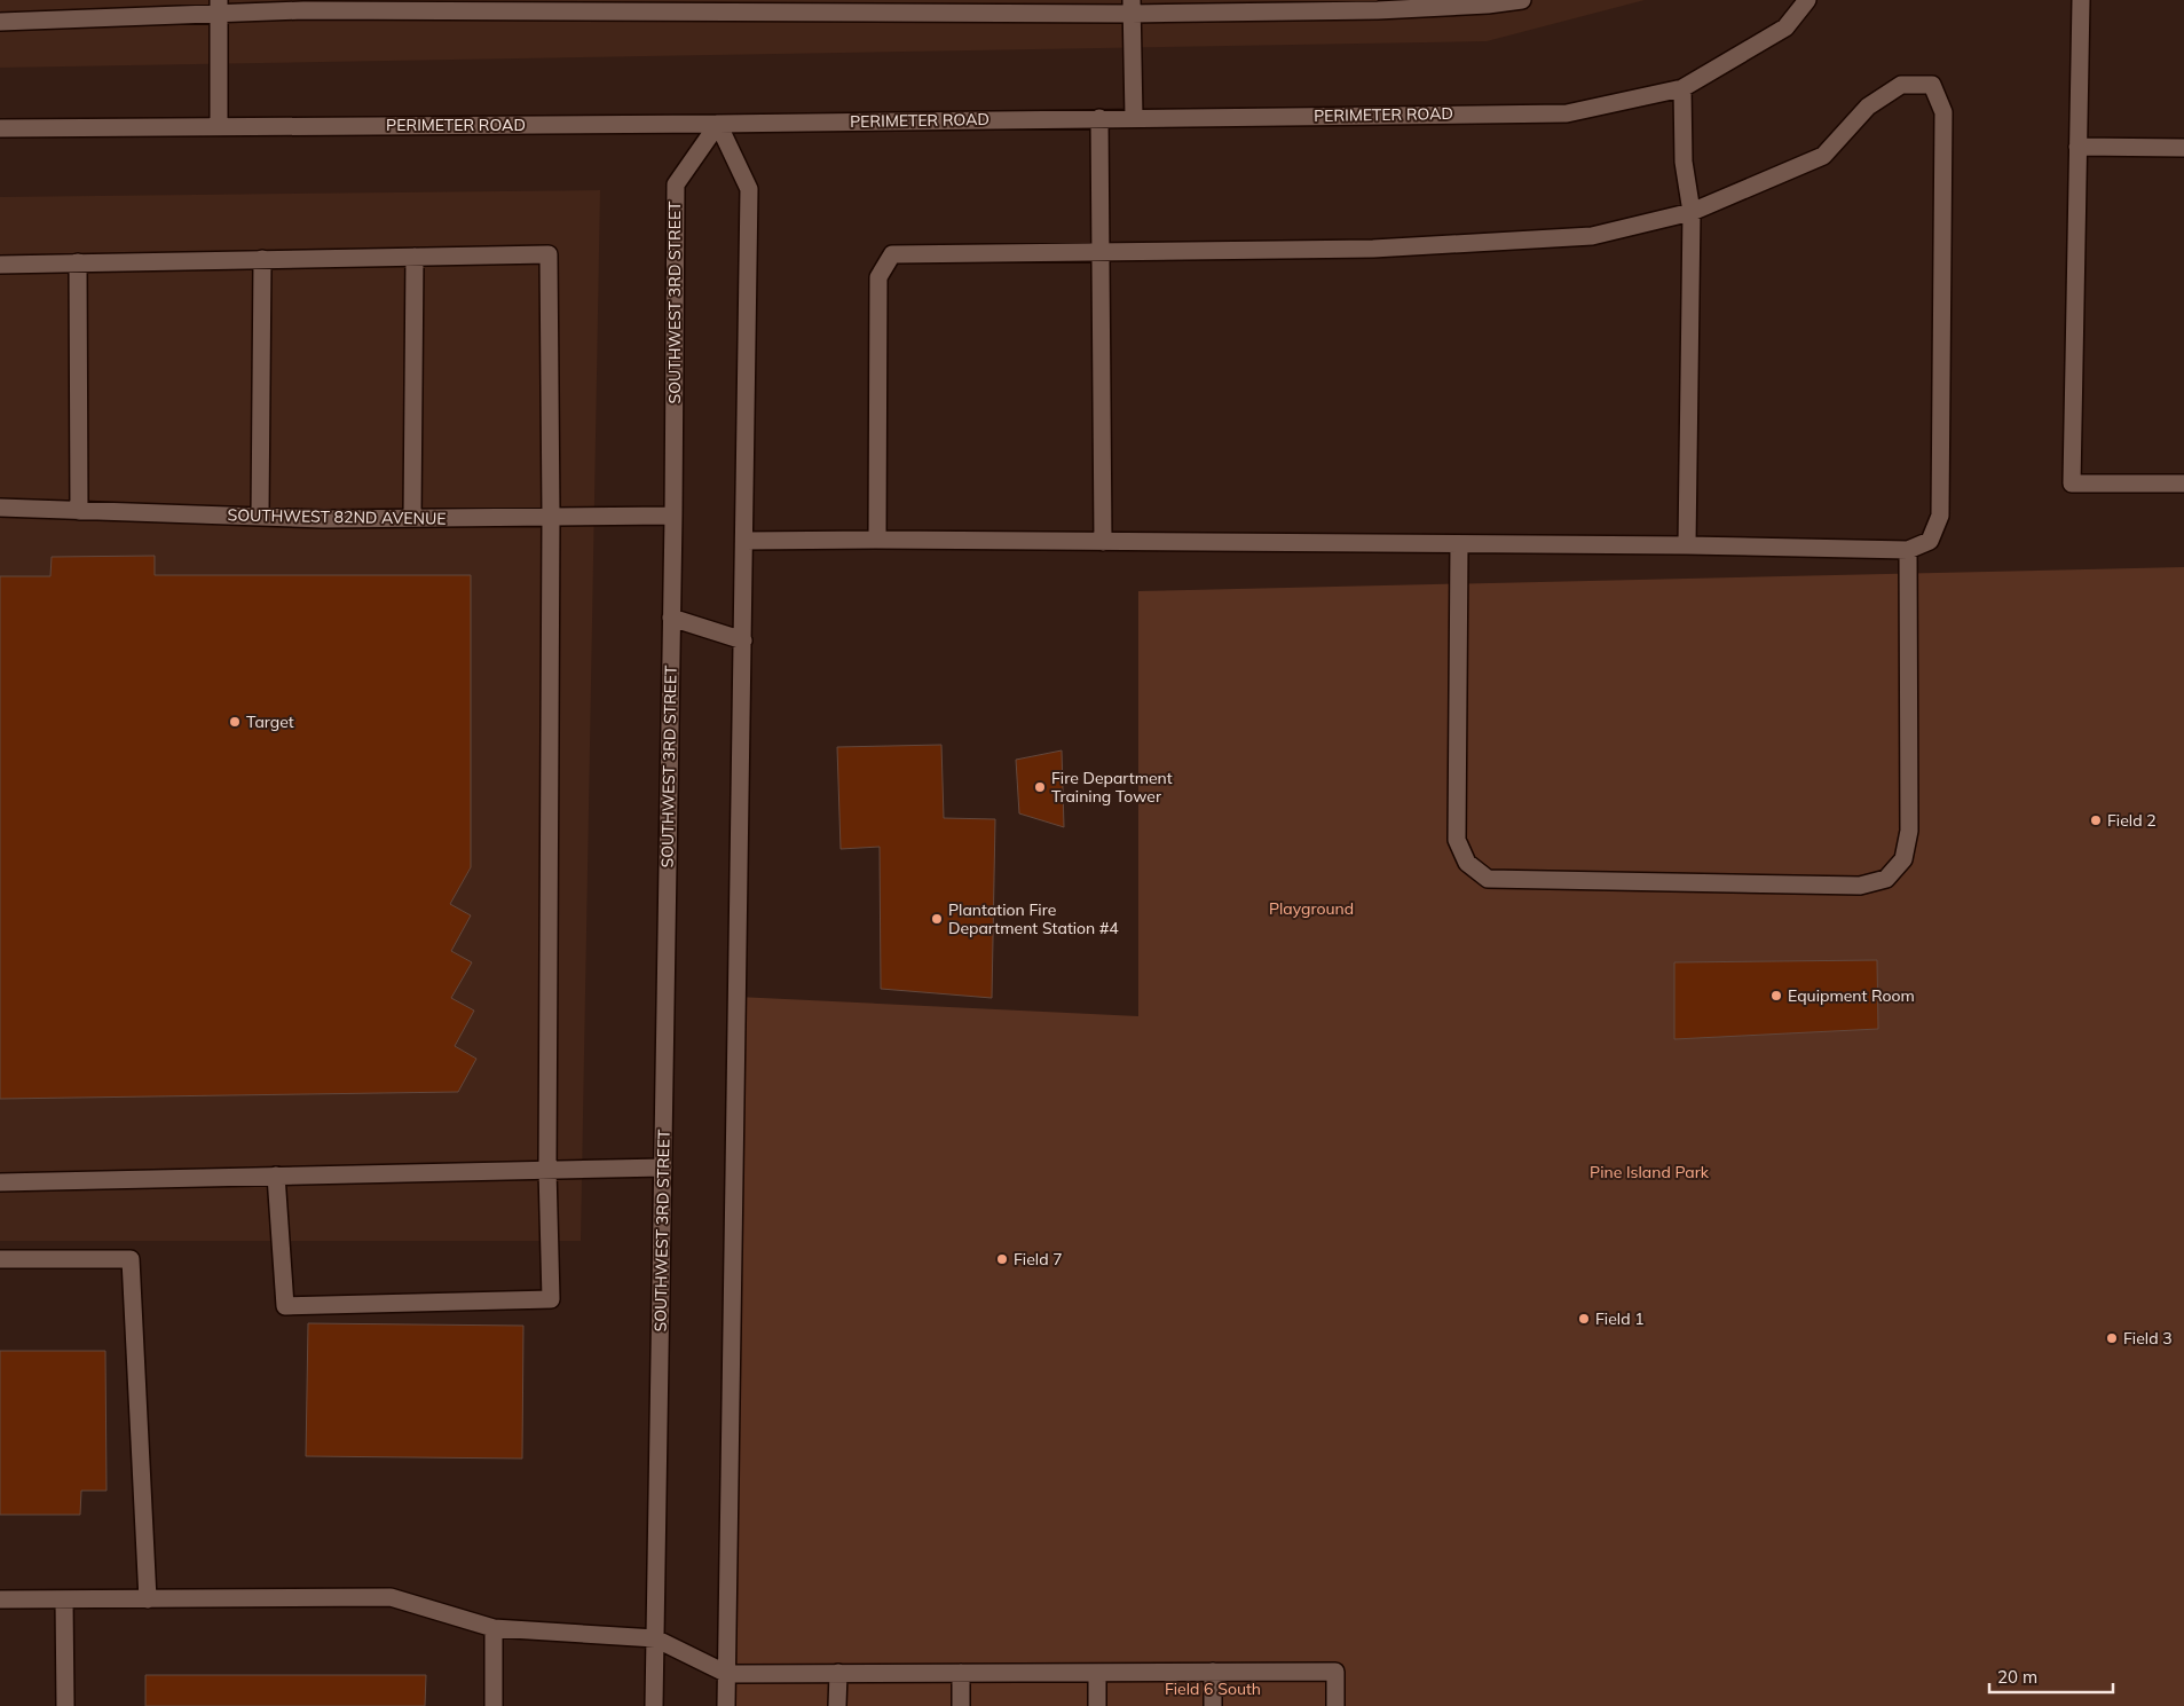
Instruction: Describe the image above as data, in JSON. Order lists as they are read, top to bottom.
{
  "streets": {
    "street": ["PERIMETER ROAD", "SOUTHWEST 3RD STREET", "SOUTHWEST 82ND AVENUE"]
  },
  "crossings": [
    ["PERIMETER ROAD", "SOUTHWEST 3RD STREET"],
    ["SOUTHWEST 3RD STREET", "SOUTHWEST 82ND AVENUE"]
  ],
  "parks": ["Playground", "Pine Island Park", "Field 6 South"],
  "places": [
    "Target",
    "Fire Department Training Tower",
    "Field 2",
    "Plantation Fire Department Station #4",
    "Equipment Room",
    "Field 7",
    "Field 1",
    "Field 3"
  ],
  "scale_bar": "20 m"
}
